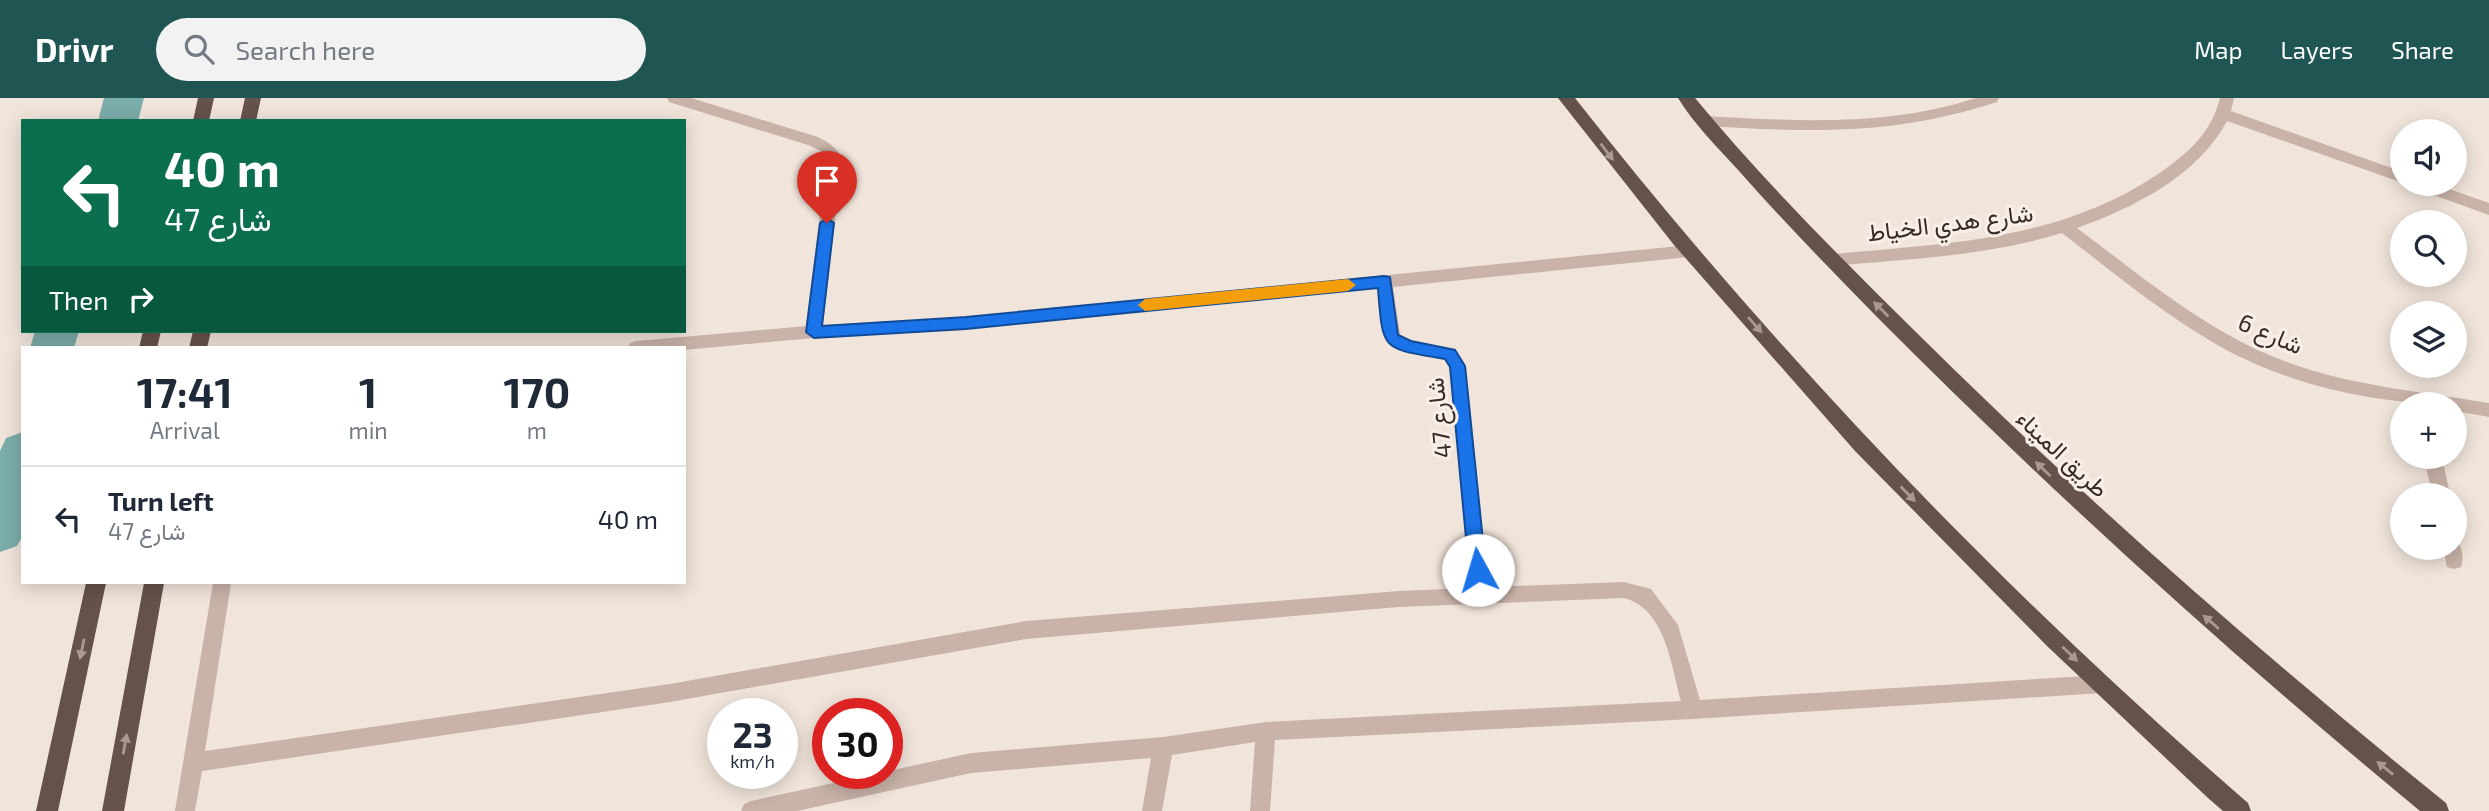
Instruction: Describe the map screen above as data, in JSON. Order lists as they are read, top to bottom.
{
  "streets": {
    "highway": ["طريق الميناء"],
    "street": ["شارع هدي الخياط", "شارع 6", "شارع 47"]
  },
  "crossings": [
    ["شارع هدي الخياط", "شارع 6"],
    ["شارع هدي الخياط", "طريق الميناء"]
  ],
  "page": {
    "header": "Drivr",
    "search": "Search here",
    "nav": ["Map", "Layers", "Share"],
    "map_buttons": ["+", "−"],
    "turn": ["40 m", "شارع 47"],
    "then": "Then",
    "eta": [
      "17:41",
      "Arrival",
      "1",
      "min",
      "170",
      "m"
    ],
    "list": [
      {
        "name": "Turn left",
        "note": "شارع 47",
        "value": "40 m"
      }
    ],
    "speed": "23 km/h",
    "limit": "30"
  }
}
